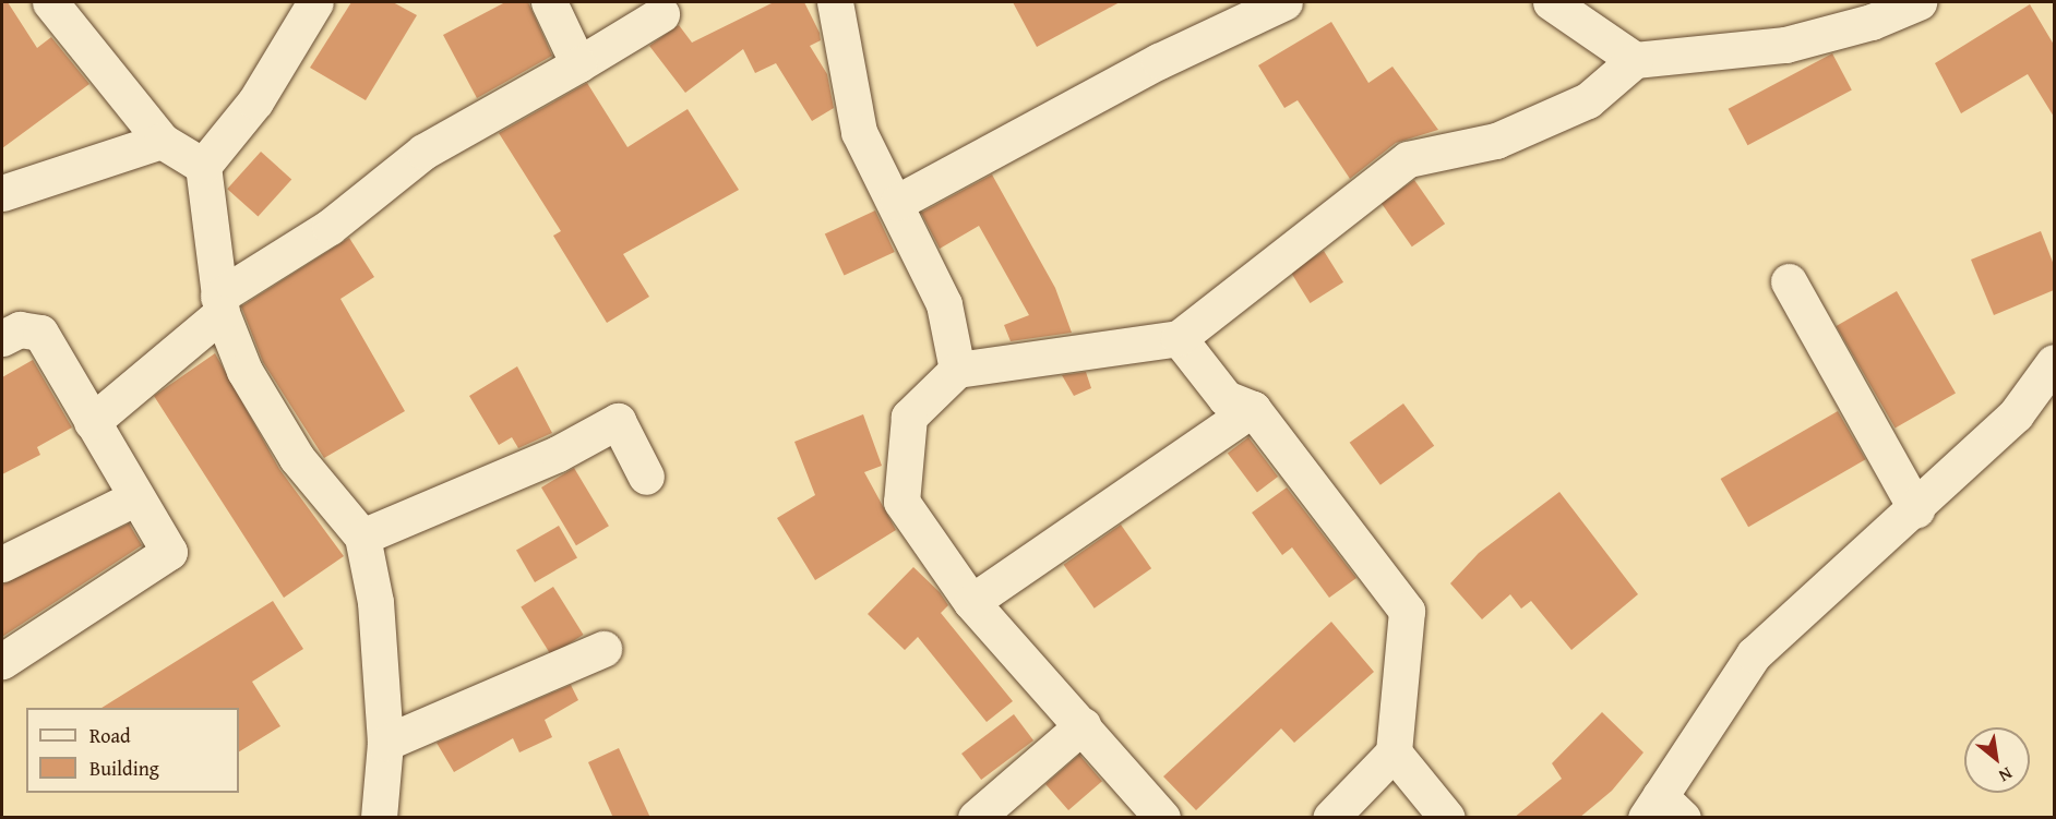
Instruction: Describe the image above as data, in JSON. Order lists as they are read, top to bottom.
{
  "legend": ["Road", "Building"],
  "north": "bottom right"
}
